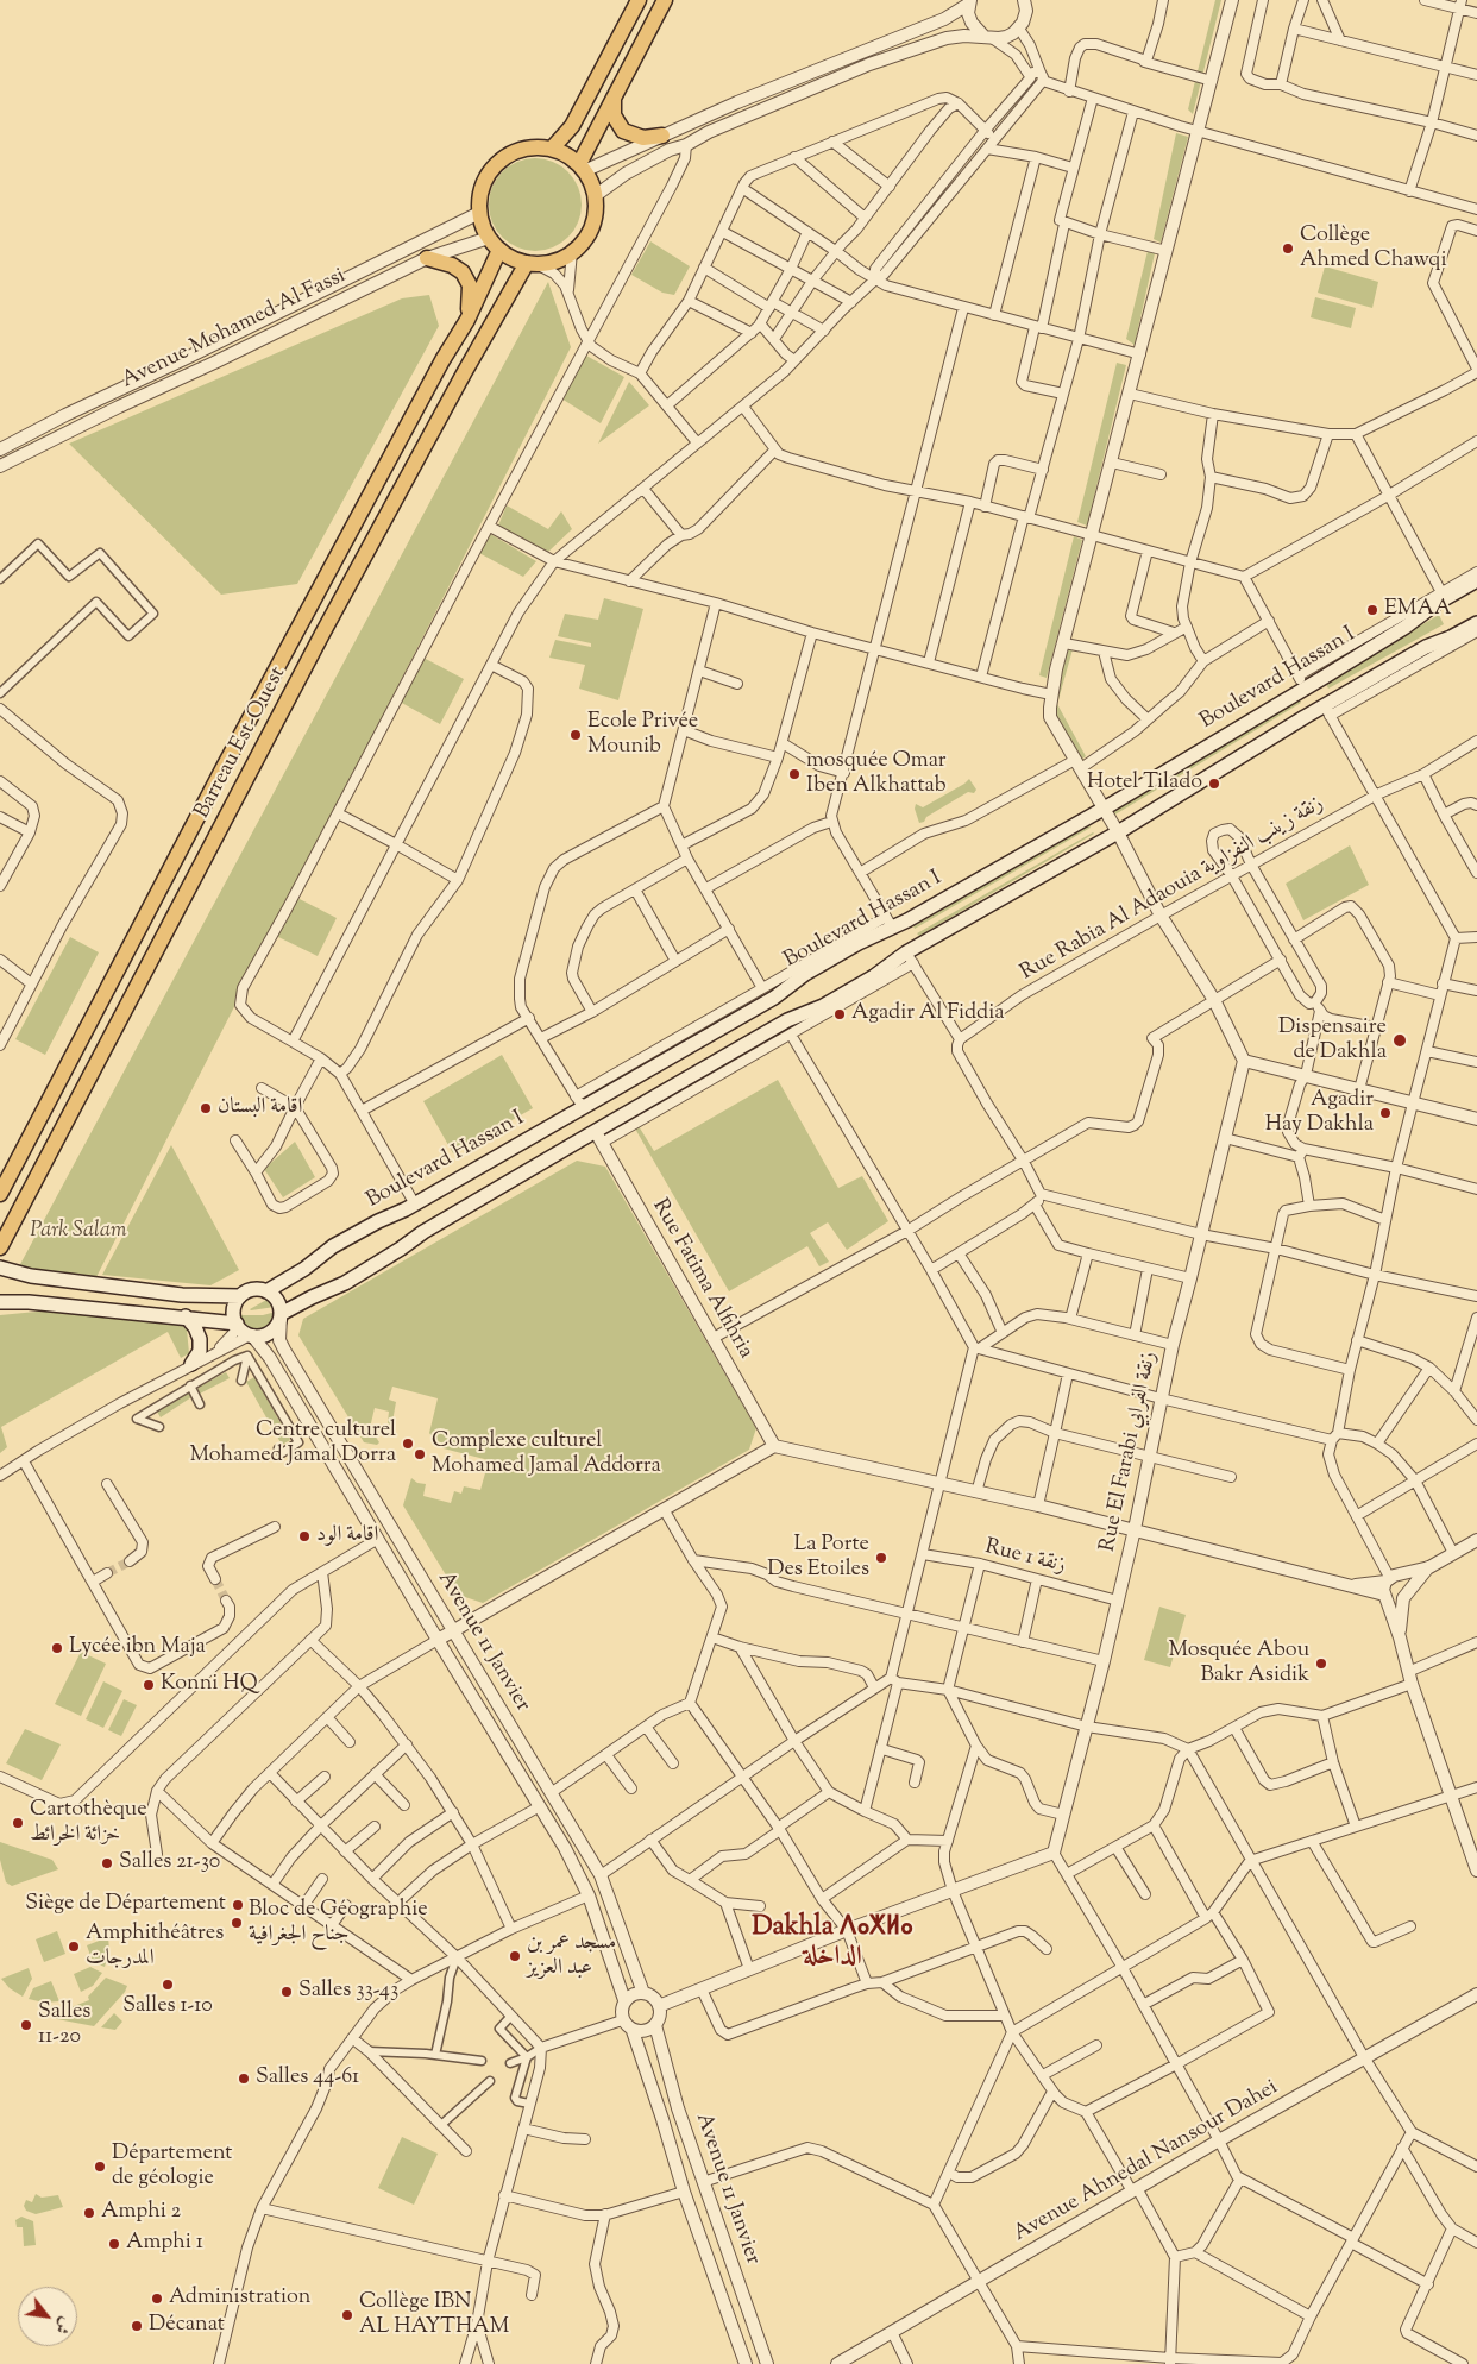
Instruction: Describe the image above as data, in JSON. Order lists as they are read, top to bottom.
{
  "streets": {
    "main road": ["Boulevard Hassan I", "Barreau Est-Ouest"],
    "street": [
      "Avenue Mohamed Al Fassi",
      "Rue Rabia Al Adaouia زنقة زينب النفزاوية",
      "Rue Fatima Alfihria",
      "Rue El Farabi زنقة الفرابي",
      "Rue 1 زنقة",
      "Avenue 11 Janvier",
      "Avenue Ahnedal Nansour Dahei"
    ]
  },
  "crossings": [
    ["Avenue Mohamed Al Fassi", "Barreau Est-Ouest"],
    ["Boulevard Hassan I", "Avenue 11 Janvier"],
    ["Rue El Farabi زنقة الفرابي", "Rue 1 زنقة"]
  ],
  "districts": ["Dakhla ⴷⴰⵅⵍⴰ الداخلة"],
  "parks": ["Park Salam"],
  "places": [
    "Collège Ahmed Chawqi",
    "EMAA",
    "Ecole Privée Mounib",
    "mosquée Omar Iben Alkhattab",
    "Hotel Tilado",
    "Agadir Al Fiddia",
    "Dispensaire de Dakhla",
    "اقامة البستان",
    "Agadir Hay Dakhla",
    "Centre culturel Mohamed Jamal Dorra",
    "Complexe culturel Mohamed Jamal Addorra",
    "اقامة الود",
    "La Porte Des Etoiles",
    "Lycée ibn Maja",
    "Mosquée Abou Bakr Asidik",
    "Konni HQ",
    "Cartothèque خزائة الخرائط",
    "Salles 21-30",
    "Siège de Département",
    "Bloc de Géographie جناح الجغرافية",
    "Amphithéâtres المدرجات",
    "مسجد عمر بن عبد العزيز",
    "Salles 1-10",
    "Salles 33-43",
    "Salles 11-20",
    "Salles 44-61",
    "Département de géologie",
    "Amphi 2",
    "Amphi 1",
    "Administration",
    "Collège IBN AL HAYTHAM",
    "Décanat"
  ],
  "north": "bottom right"
}
